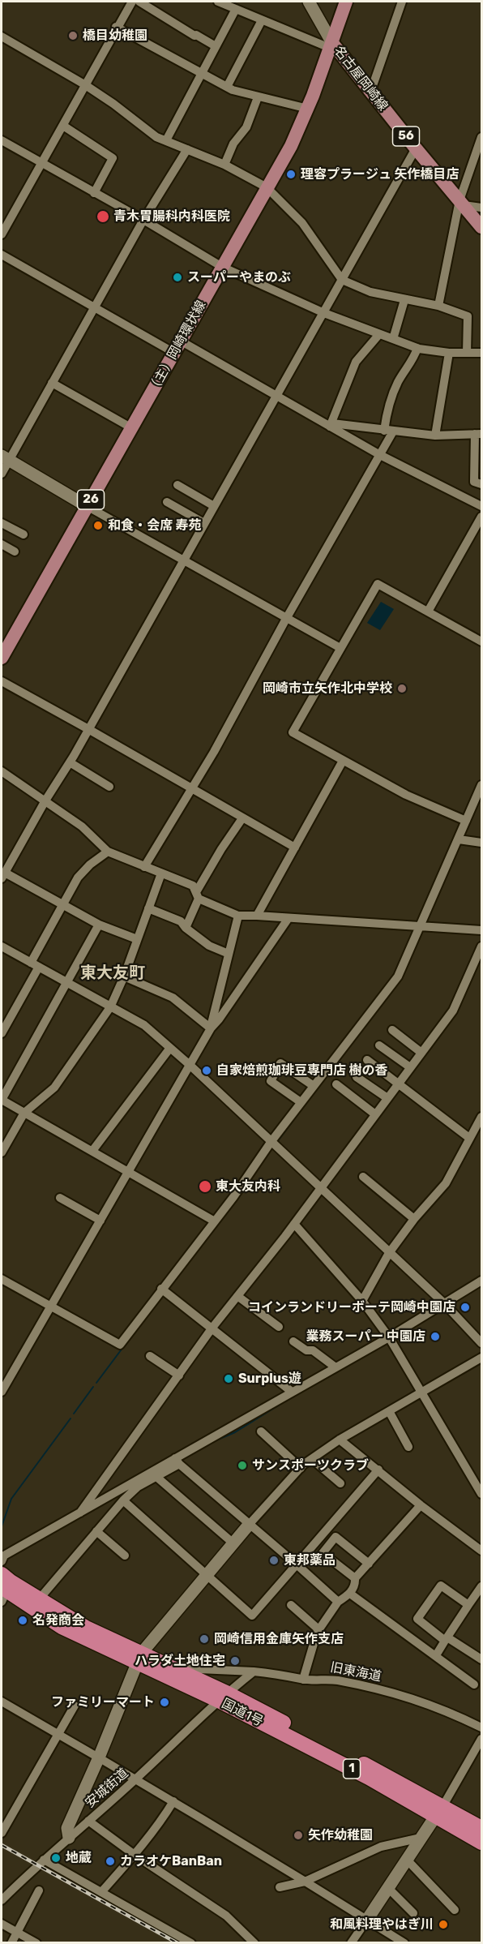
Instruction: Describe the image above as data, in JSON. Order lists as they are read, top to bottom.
{
  "streets": {
    "highway": ["国道1号", "1"],
    "main road": [
      "名古屋岡崎線",
      "56",
      "（主）岡崎環状線",
      "26"
    ],
    "street": ["旧東海道", "安城街道"]
  },
  "crossings": [
    ["名古屋岡崎線", "56"],
    ["名古屋岡崎線", "（主）岡崎環状線"],
    ["56", "（主）岡崎環状線"],
    ["旧東海道", "国道1号"],
    ["国道1号", "安城街道"]
  ],
  "districts": ["東大友町"],
  "places": [
    "橋目幼稚園",
    "理容プラージュ 矢作橋目店",
    "青木胃腸科内科医院",
    "スーパーやまのぶ",
    "和食・会席 寿苑",
    "岡崎市立矢作北中学校",
    "自家焙煎珈琲豆専門店 樹の香",
    "東大友内科",
    "コインランドリーボーテ岡崎中園店",
    "業務スーパー 中園店",
    "Surplus遊",
    "サンスポーツクラブ",
    "東邦薬品",
    "名発商会",
    "岡崎信用金庫矢作支店",
    "ハラダ土地住宅",
    "ファミリーマート",
    "矢作幼稚園",
    "地蔵",
    "カラオケBanBan",
    "和風料理やはぎ川"
  ]
}
